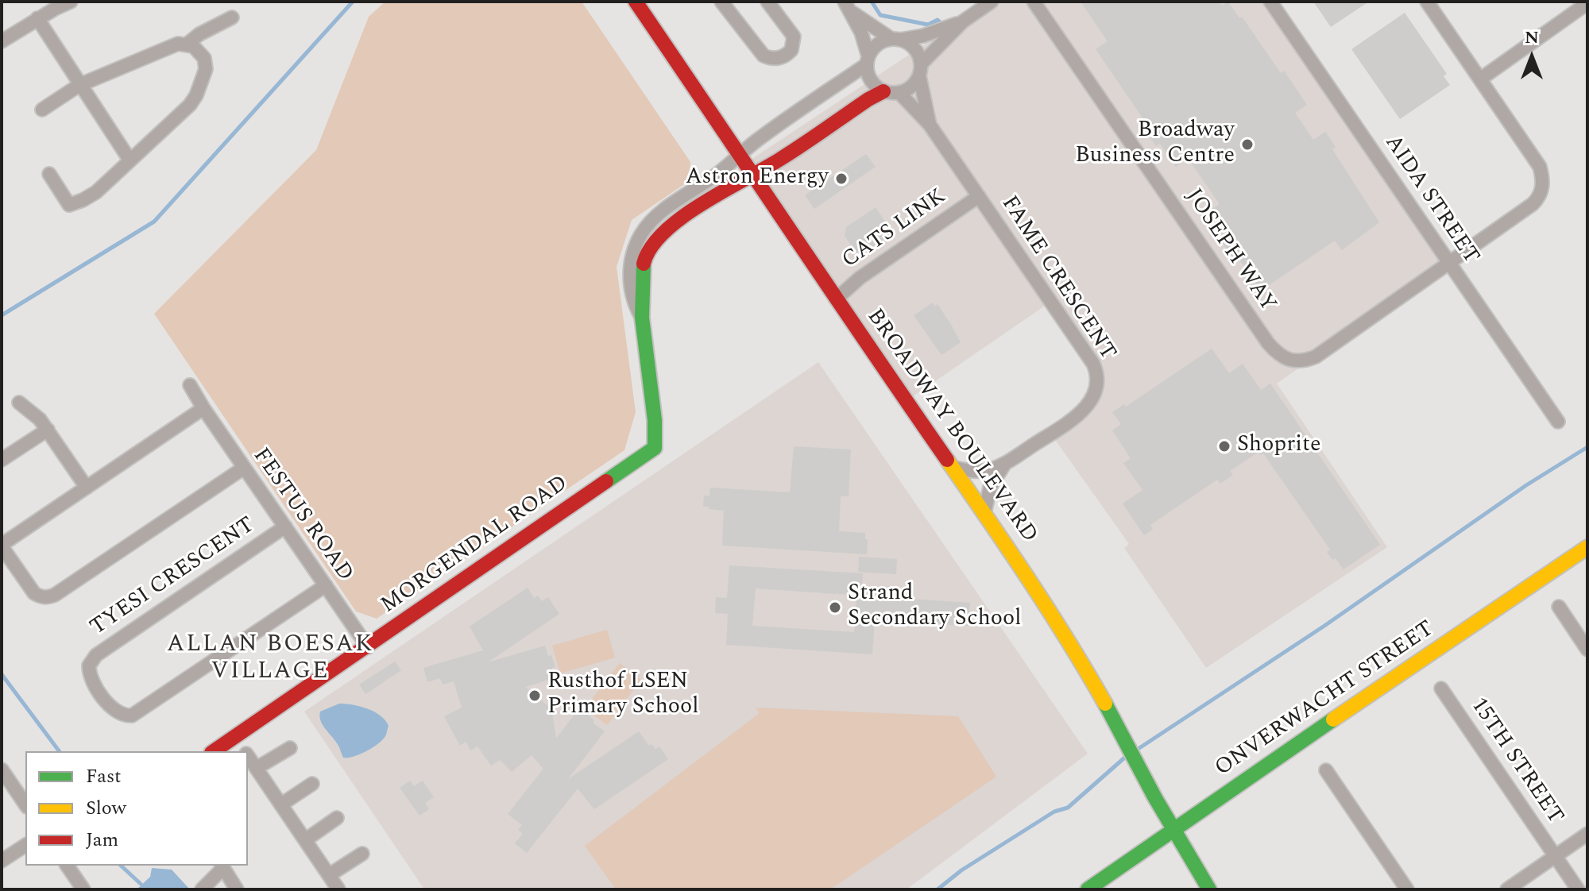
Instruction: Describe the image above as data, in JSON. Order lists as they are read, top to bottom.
{
  "streets": {
    "street": [
      "AIDA STREET",
      "CATS LINK",
      "JOSEPH WAY",
      "FAME CRESCENT",
      "BROADWAY BOULEVARD",
      "FESTUS ROAD",
      "MORGENDAL ROAD",
      "TYESI CRESCENT",
      "ONVERWACHT STREET",
      "15TH STREET"
    ]
  },
  "crossings": [
    ["AIDA STREET", "JOSEPH WAY"],
    ["CATS LINK", "FAME CRESCENT"],
    ["CATS LINK", "BROADWAY BOULEVARD"],
    ["FAME CRESCENT", "BROADWAY BOULEVARD"],
    ["FAME CRESCENT", "MORGENDAL ROAD"],
    ["BROADWAY BOULEVARD", "MORGENDAL ROAD"],
    ["BROADWAY BOULEVARD", "ONVERWACHT STREET"],
    ["FESTUS ROAD", "MORGENDAL ROAD"],
    ["FESTUS ROAD", "TYESI CRESCENT"]
  ],
  "districts": ["ALLAN BOESAK VILLAGE"],
  "places": [
    "Broadway Business Centre",
    "Astron Energy",
    "Shoprite",
    "Strand Secondary School",
    "Rusthof LSEN Primary School"
  ],
  "legend": ["Fast", "Slow", "Jam"],
  "north": "top"
}
